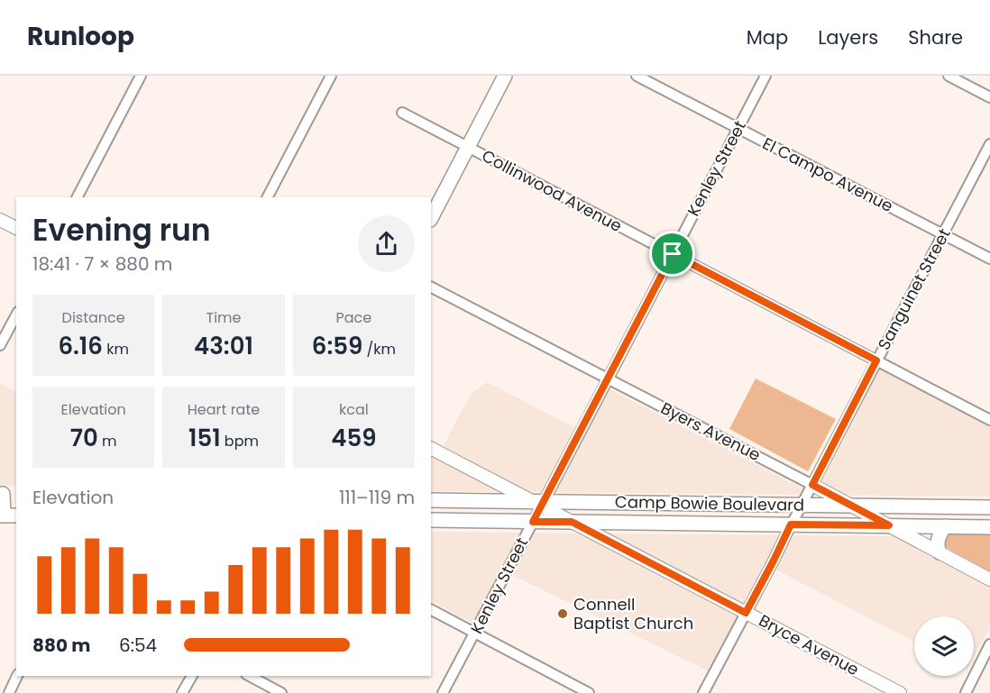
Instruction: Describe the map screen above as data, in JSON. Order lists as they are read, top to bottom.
{
  "streets": {
    "main road": ["Camp Bowie Boulevard"],
    "street": [
      "Kenley Street",
      "El Campo Avenue",
      "Collinwood Avenue",
      "Sanguinet Street",
      "Byers Avenue",
      "Bryce Avenue"
    ]
  },
  "crossings": [
    ["Kenley Street", "El Campo Avenue"],
    ["Kenley Street", "Collinwood Avenue"],
    ["Kenley Street", "Byers Avenue"],
    ["Kenley Street", "Camp Bowie Boulevard"],
    ["Kenley Street", "Bryce Avenue"],
    ["El Campo Avenue", "Sanguinet Street"],
    ["Collinwood Avenue", "Sanguinet Street"],
    ["Sanguinet Street", "Byers Avenue"],
    ["Sanguinet Street", "Camp Bowie Boulevard"],
    ["Sanguinet Street", "Bryce Avenue"],
    ["Byers Avenue", "Camp Bowie Boulevard"],
    ["Camp Bowie Boulevard", "Bryce Avenue"]
  ],
  "places": ["Connell Baptist Church"],
  "page": {
    "header": "Runloop",
    "nav": ["Map", "Layers", "Share"],
    "heading": ["Evening run", "18:41 · 7 × 880 m"],
    "stats": [
      ["Distance", "6.16 km"],
      ["Time", "43:01"],
      ["Pace", "6:59 /km"],
      ["Elevation", "70 m"],
      ["Heart rate", "151 bpm"],
      ["kcal", "459"]
    ],
    "chart": ["Elevation", "111–119 m"],
    "list": [
      {
        "name": "880 m",
        "note": "6:54"
      }
    ]
  }
}
